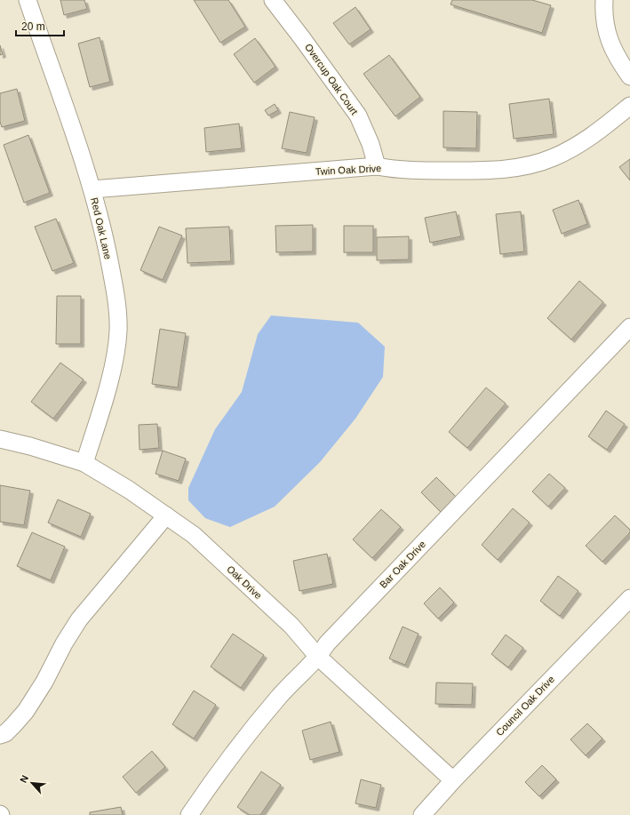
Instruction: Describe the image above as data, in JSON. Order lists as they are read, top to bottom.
{
  "streets": {
    "street": [
      "Overcup Oak Court",
      "Twin Oak Drive",
      "Red Oak Lane",
      "Bar Oak Drive",
      "Oak Drive",
      "Council Oak Drive"
    ]
  },
  "crossings": [
    ["Overcup Oak Court", "Twin Oak Drive"],
    ["Twin Oak Drive", "Red Oak Lane"],
    ["Red Oak Lane", "Oak Drive"],
    ["Bar Oak Drive", "Oak Drive"],
    ["Oak Drive", "Council Oak Drive"]
  ],
  "scale_bar": "20 m",
  "north": "top left"
}
